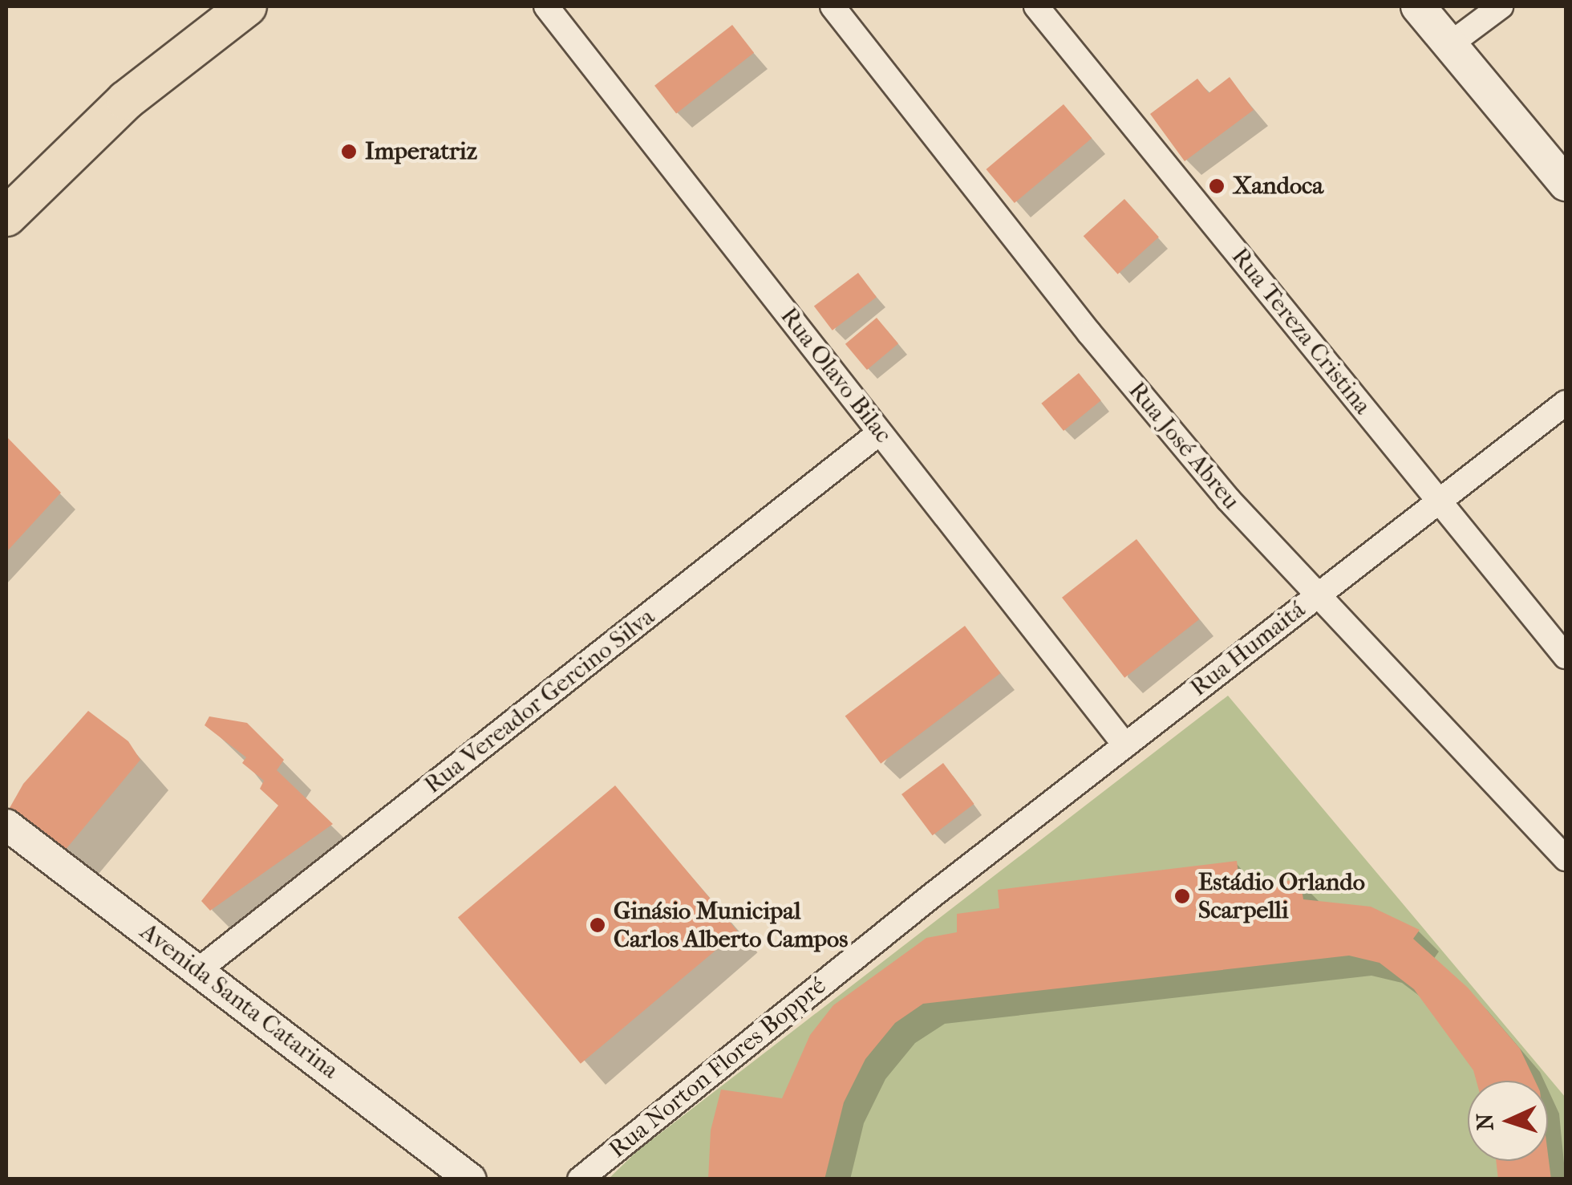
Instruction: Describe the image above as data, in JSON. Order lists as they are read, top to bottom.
{
  "streets": {
    "street": [
      "Rua Tereza Cristina",
      "Rua Olavo Bilac",
      "Rua José Abreu",
      "Rua Humaitá",
      "Rua Vereador Gercino Silva",
      "Avenida Santa Catarina",
      "Rua Norton Flores Boppré"
    ]
  },
  "crossings": [
    ["Rua Tereza Cristina", "Rua Humaitá"],
    ["Rua Olavo Bilac", "Rua Humaitá"],
    ["Rua Olavo Bilac", "Rua Vereador Gercino Silva"],
    ["Rua José Abreu", "Rua Humaitá"],
    ["Rua Humaitá", "Rua Norton Flores Boppré"],
    ["Rua Vereador Gercino Silva", "Avenida Santa Catarina"]
  ],
  "places": [
    "Imperatriz",
    "Xandoca",
    "Estádio Orlando Scarpelli",
    "Ginásio Municipal Carlos Alberto Campos"
  ],
  "north": "left"
}
